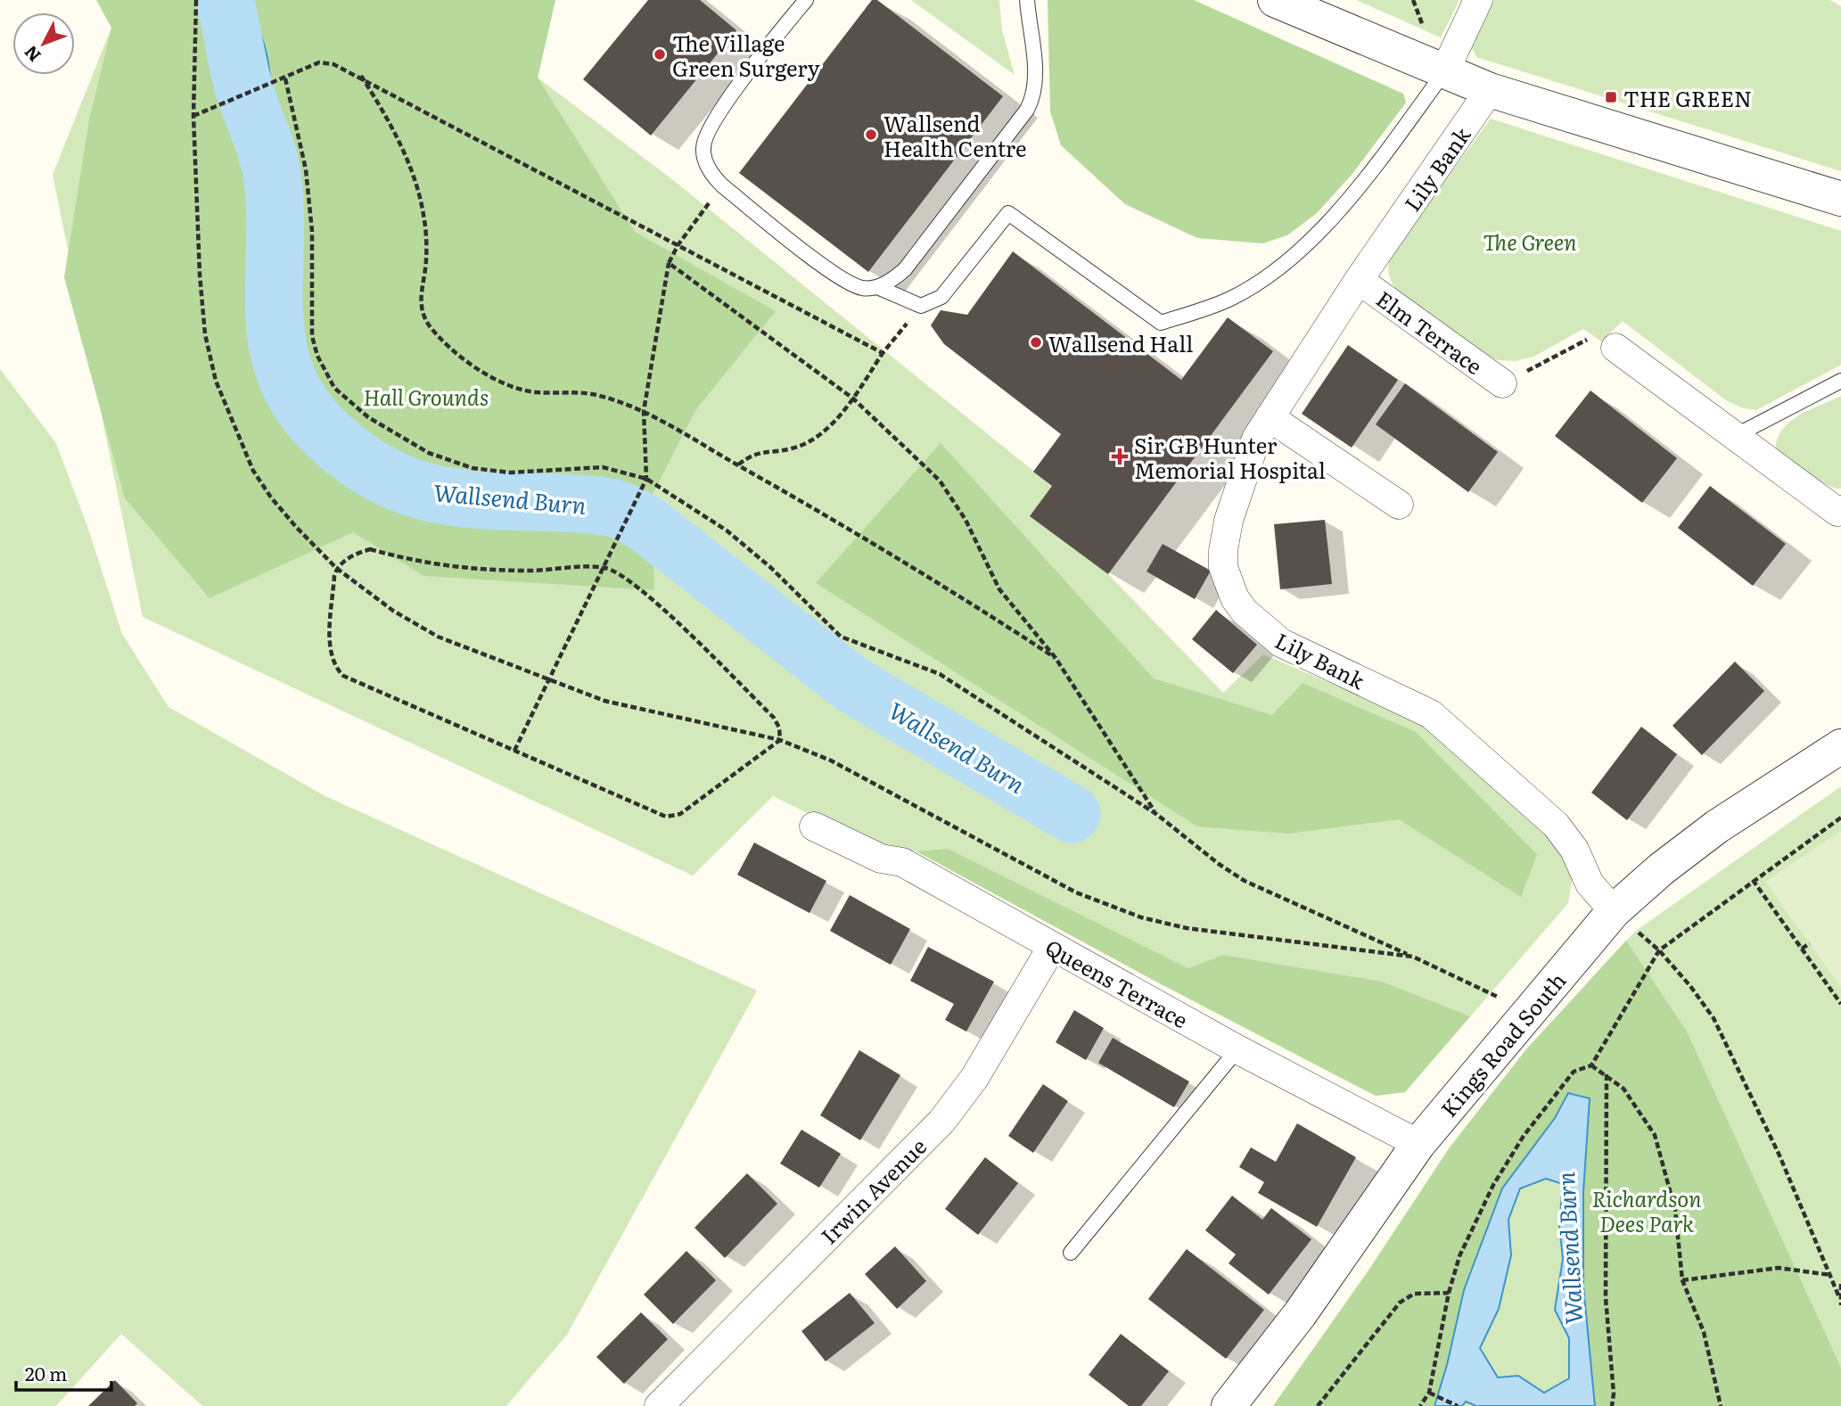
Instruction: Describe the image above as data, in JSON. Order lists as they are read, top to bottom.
{
  "streets": {
    "street": [
      "Lily Bank",
      "Elm Terrace",
      "Queens Terrace",
      "Kings Road South",
      "Irwin Avenue"
    ]
  },
  "crossings": [
    ["Lily Bank", "Elm Terrace"],
    ["Lily Bank", "Kings Road South"],
    ["Queens Terrace", "Kings Road South"],
    ["Queens Terrace", "Irwin Avenue"]
  ],
  "water": ["Wallsend Burn"],
  "parks": ["The Green", "Hall Grounds", "Richardson Dees Park"],
  "places": {
    "other": ["The Village Green Surgery", "Wallsend Health Centre", "Wallsend Hall"],
    "transit": ["THE GREEN"],
    "health": ["Sir GB Hunter Memorial Hospital"]
  },
  "scale_bar": "20 m",
  "north": "bottom left"
}
